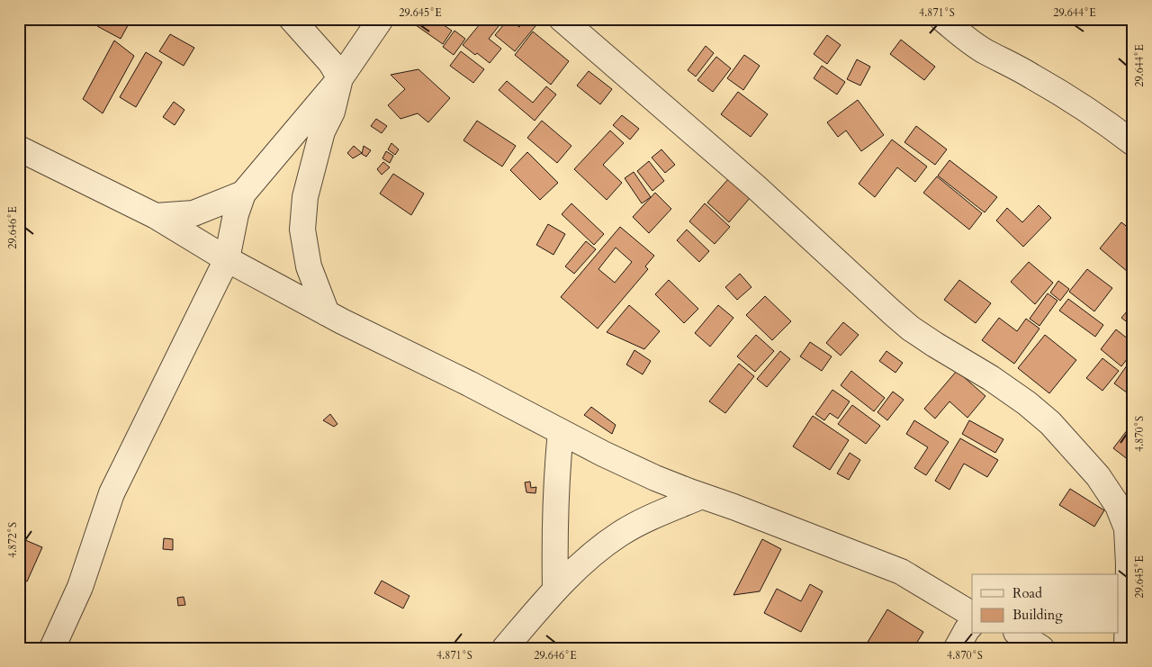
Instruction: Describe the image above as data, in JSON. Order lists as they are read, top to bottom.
{
  "legend": ["Road", "Building"],
  "coordinates": [
    "29.645°E",
    "4.871°S",
    "29.644°E",
    "29.646°E",
    "4.870°S",
    "4.872°S"
  ]
}
